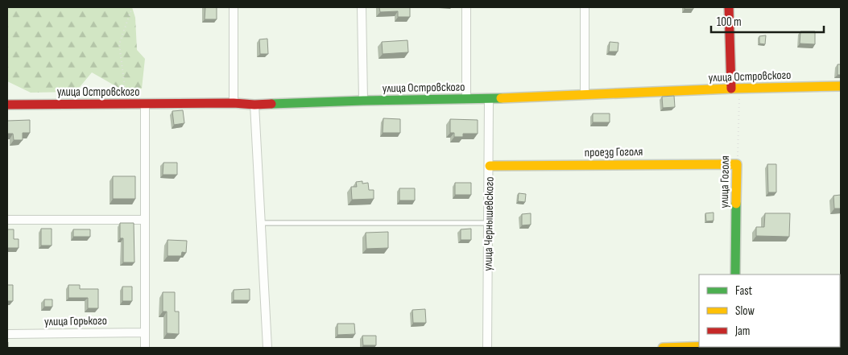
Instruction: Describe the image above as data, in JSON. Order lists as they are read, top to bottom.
{
  "streets": {
    "street": [
      "улица Островского",
      "проезд Гоголя",
      "улица Гоголя",
      "улица Чернышевского",
      "улица Горького"
    ]
  },
  "crossings": [
    ["улица Островского", "улица Гоголя"],
    ["улица Островского", "улица Чернышевского"],
    ["проезд Гоголя", "улица Гоголя"],
    ["проезд Гоголя", "улица Чернышевского"]
  ],
  "legend": ["Fast", "Slow", "Jam"],
  "scale_bar": "100 m"
}
